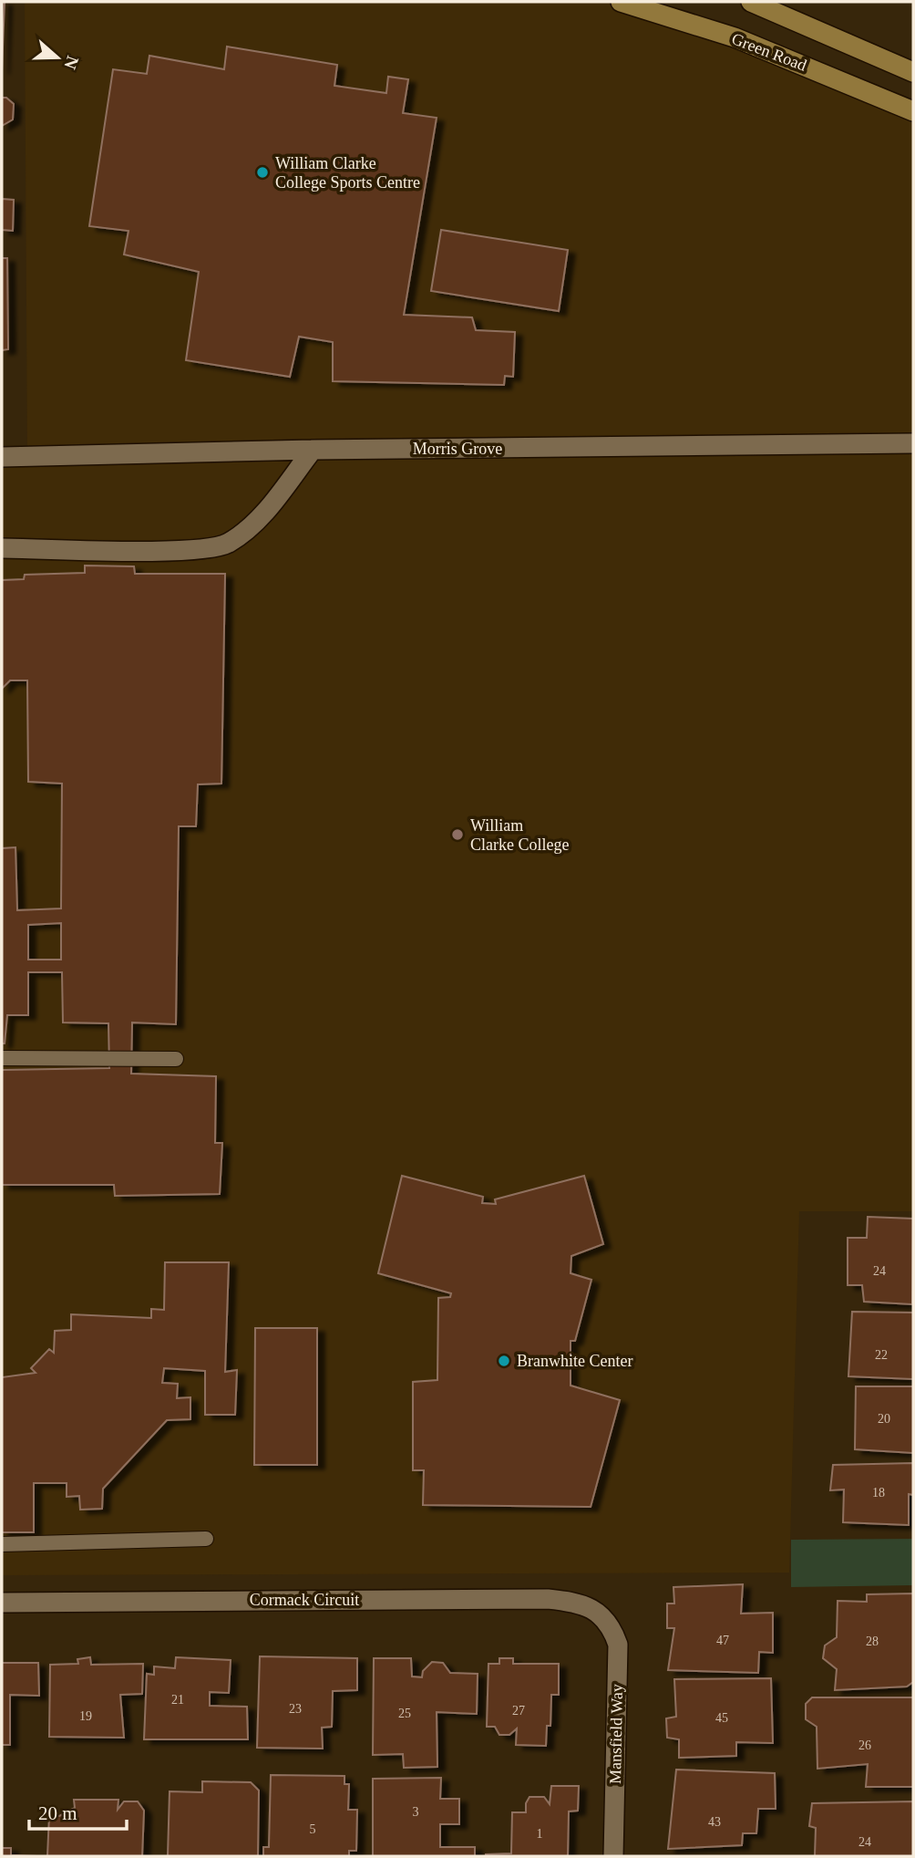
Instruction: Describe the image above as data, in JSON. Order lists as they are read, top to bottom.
{
  "streets": {
    "main road": ["Green Road"],
    "street": ["Morris Grove", "Cormack Circuit", "Mansfield Way"]
  },
  "crossings": [
    ["Cormack Circuit", "Mansfield Way"]
  ],
  "places": ["William Clarke College Sports Centre", "William Clarke College", "Branwhite Center"],
  "house_numbers": [
    "24",
    "22",
    "20",
    "18",
    "47",
    "28",
    "21",
    "23",
    "27",
    "25",
    "19",
    "45",
    "26",
    "3",
    "43",
    "5",
    "1",
    "24"
  ],
  "scale_bar": "20 m",
  "north": "right"
}
